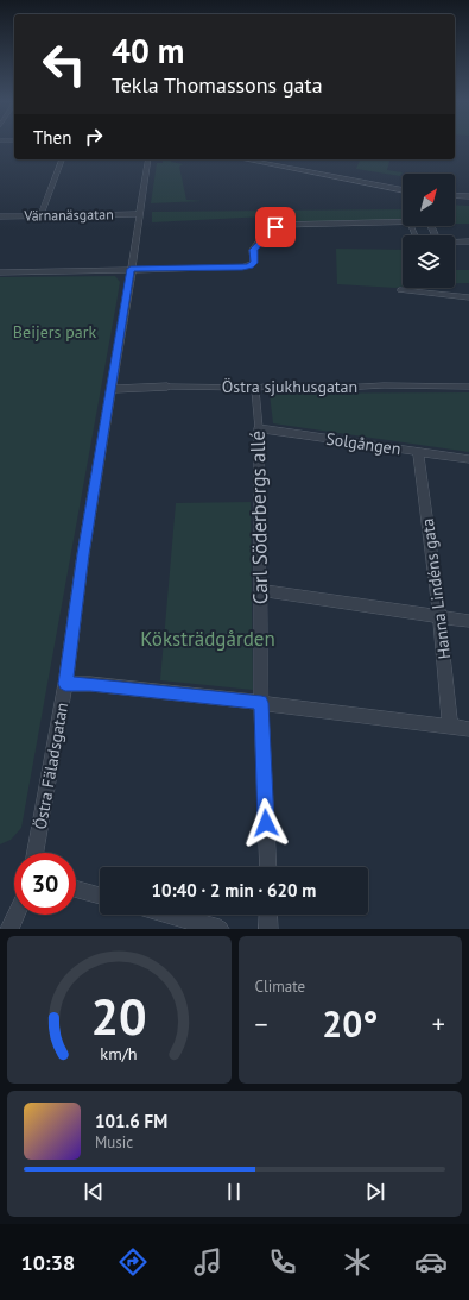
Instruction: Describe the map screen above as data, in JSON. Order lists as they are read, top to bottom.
{
  "streets": {
    "street": [
      "Värnanäsgatan",
      "Östra sjukhusgatan",
      "Solgången",
      "Carl Söderbergs allé",
      "Hanna Lindéns gata",
      "Östra Fäladsgatan"
    ]
  },
  "crossings": [
    ["Värnanäsgatan", "Östra Fäladsgatan"],
    ["Östra sjukhusgatan", "Carl Söderbergs allé"],
    ["Östra sjukhusgatan", "Östra Fäladsgatan"],
    ["Solgången", "Carl Söderbergs allé"],
    ["Solgången", "Hanna Lindéns gata"]
  ],
  "parks": ["Beijers park", "Köksträdgården"],
  "north": "top right",
  "page": {
    "turn": ["40 m", "Tekla Thomassons gata"],
    "then": "Then",
    "limit": "30",
    "trip": "10:40 · 2 min · 620 m",
    "tile": "Climate",
    "heat": ["−", "20°", "+"],
    "song": ["101.6 FM", "Music"],
    "tabs": "10:38",
    "gauge": ["20", "km/h"]
  }
}
